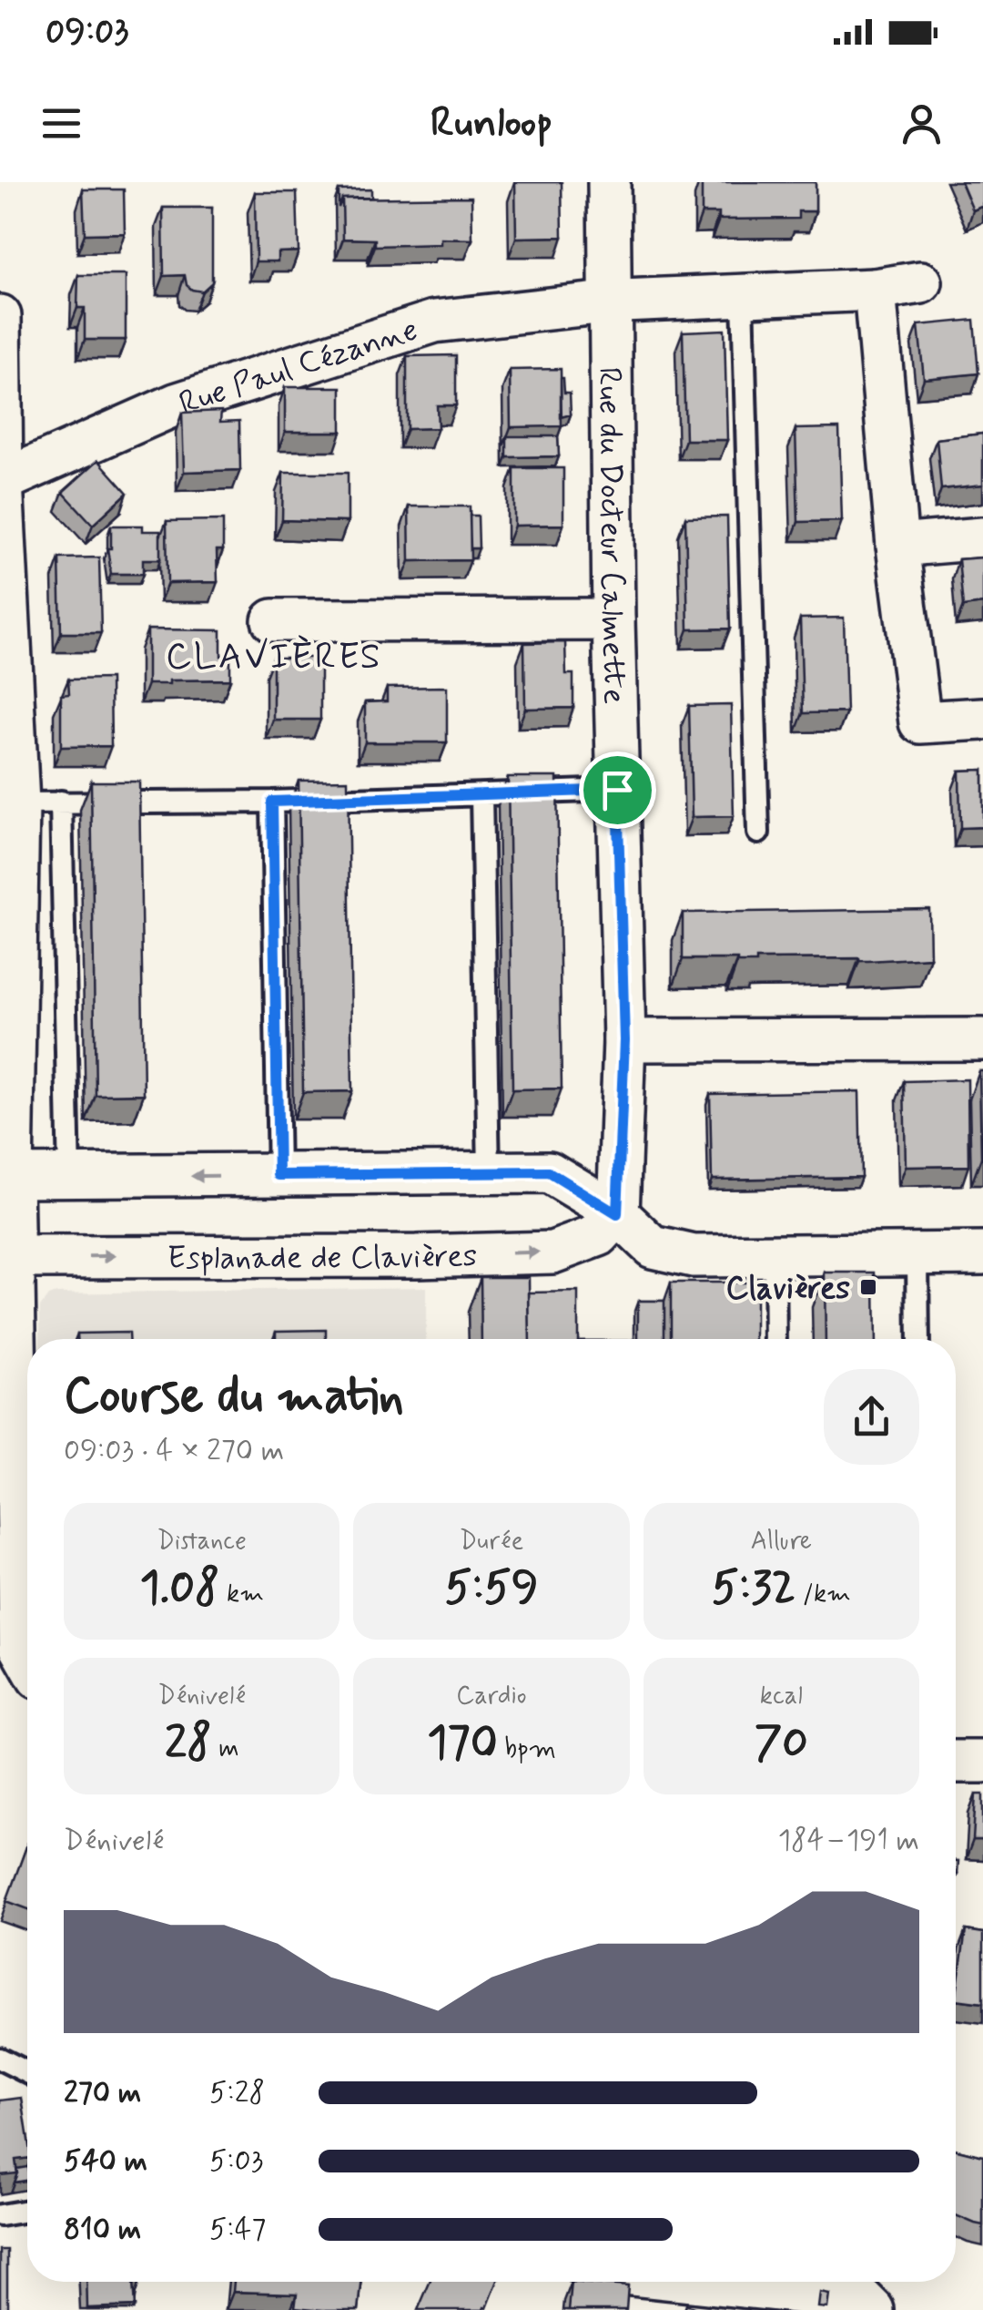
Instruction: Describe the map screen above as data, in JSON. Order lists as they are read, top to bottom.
{
  "streets": {
    "street": ["Rue Paul Cézanne", "Rue du Docteur Calmette", "Esplanade de Clavières"]
  },
  "crossings": [
    ["Rue Paul Cézanne", "Rue du Docteur Calmette"],
    ["Rue du Docteur Calmette", "Esplanade de Clavières"]
  ],
  "districts": ["CLAVIÈRES"],
  "places": {
    "transit": ["Clavières"]
  },
  "page": {
    "status": "09:03",
    "header": "Runloop",
    "heading": ["Course du matin", "09:03 · 4 × 270 m"],
    "stats": [
      ["Distance", "1.08 km"],
      ["Durée", "5:59"],
      ["Allure", "5:32 /km"],
      ["Dénivelé", "28 m"],
      ["Cardio", "170 bpm"],
      ["kcal", "70"]
    ],
    "chart": ["Dénivelé", "184–191 m"],
    "list": [
      {
        "name": "270 m",
        "note": "5:28"
      },
      {
        "name": "540 m",
        "note": "5:03"
      },
      {
        "name": "810 m",
        "note": "5:47"
      }
    ]
  }
}
